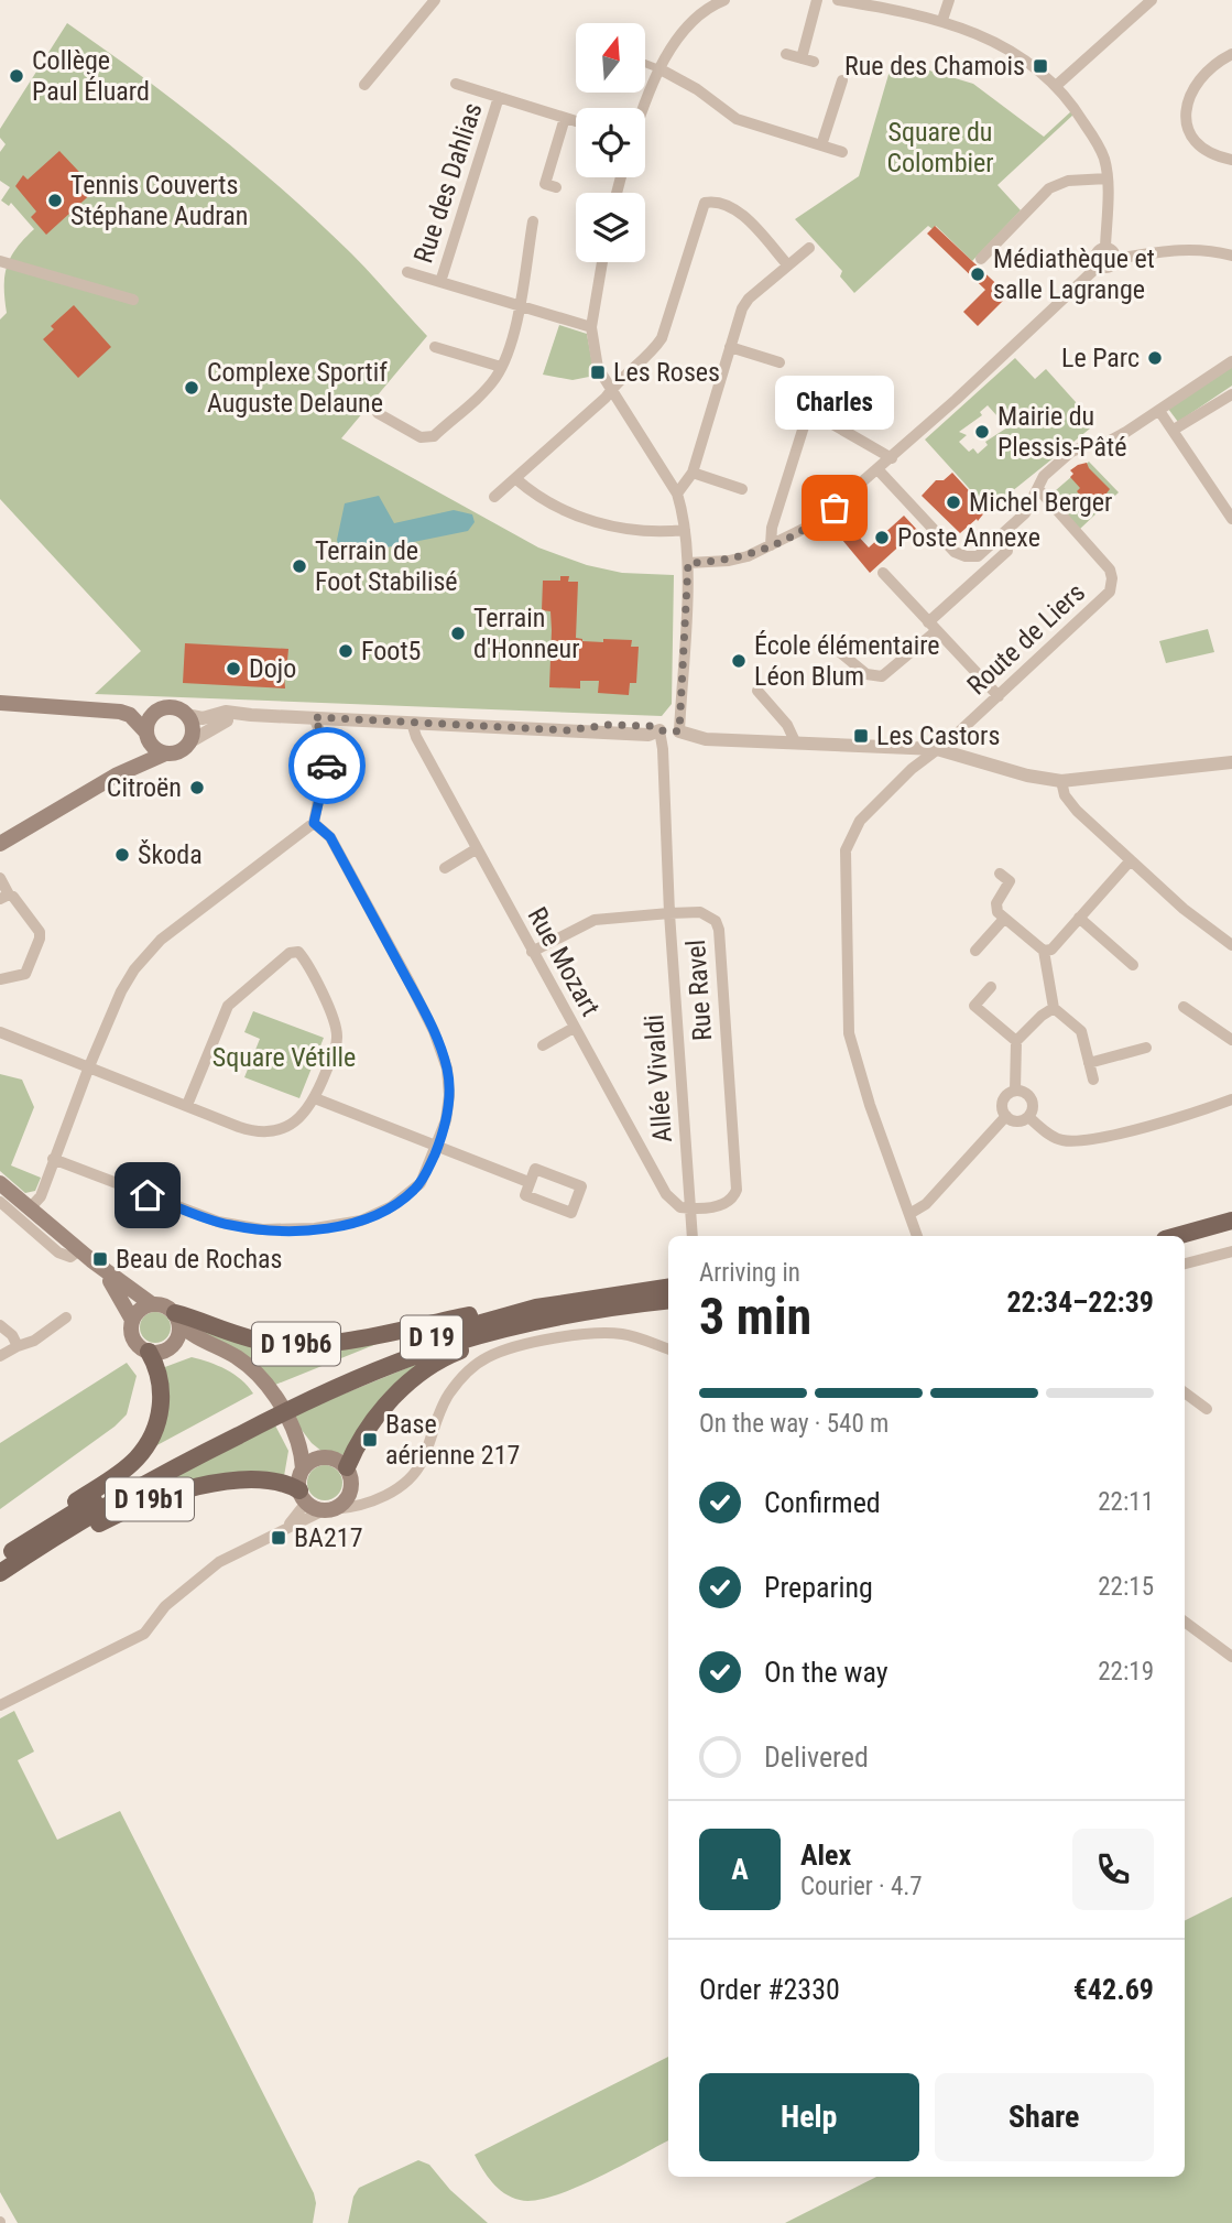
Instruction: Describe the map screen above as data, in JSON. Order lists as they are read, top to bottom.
{
  "streets": {
    "main road": ["D 19", "D 19b6", "D 19b1"],
    "street": [
      "Rue des Dahlias",
      "Route de Liers",
      "Rue Mozart",
      "Rue Ravel",
      "Allée Vivaldi"
    ]
  },
  "crossings": [
    ["Rue Mozart", "Rue Ravel"],
    ["Rue Mozart", "Allée Vivaldi"],
    ["Rue Ravel", "Allée Vivaldi"],
    ["D 19", "D 19b6"],
    ["D 19", "D 19b1"]
  ],
  "parks": ["Square du Colombier", "Square Vétille"],
  "places": {
    "transit": [
      "Rue des Chamois",
      "Les Roses",
      "Les Castors",
      "Beau de Rochas",
      "Base aérienne 217",
      "BA217"
    ],
    "other": [
      "Collège Paul Éluard",
      "Tennis Couverts Stéphane Audran",
      "Médiathèque et salle Lagrange",
      "Le Parc",
      "Complexe Sportif Auguste Delaune",
      "Mairie du Plessis-Pâté",
      "Michel Berger",
      "Charles",
      "Poste Annexe",
      "Terrain de Foot Stabilisé",
      "Terrain d'Honneur",
      "Foot5",
      "École élémentaire Léon Blum",
      "Dojo",
      "Citroën",
      "Škoda"
    ]
  },
  "north": "top",
  "page": {
    "bubble": "Charles",
    "heading": ["3 min", "Arriving in", "22:34–22:39"],
    "panel": [
      "Alex",
      "Courier · 4.7",
      "Order #2330",
      "€42.69"
    ],
    "bar": "On the way · 540 m",
    "list": [
      ["Confirmed", "22:11"],
      ["Preparing", "22:15"],
      ["On the way", "22:19"],
      "Delivered"
    ],
    "round": "A",
    "buttons": ["Help", "Share"]
  }
}
